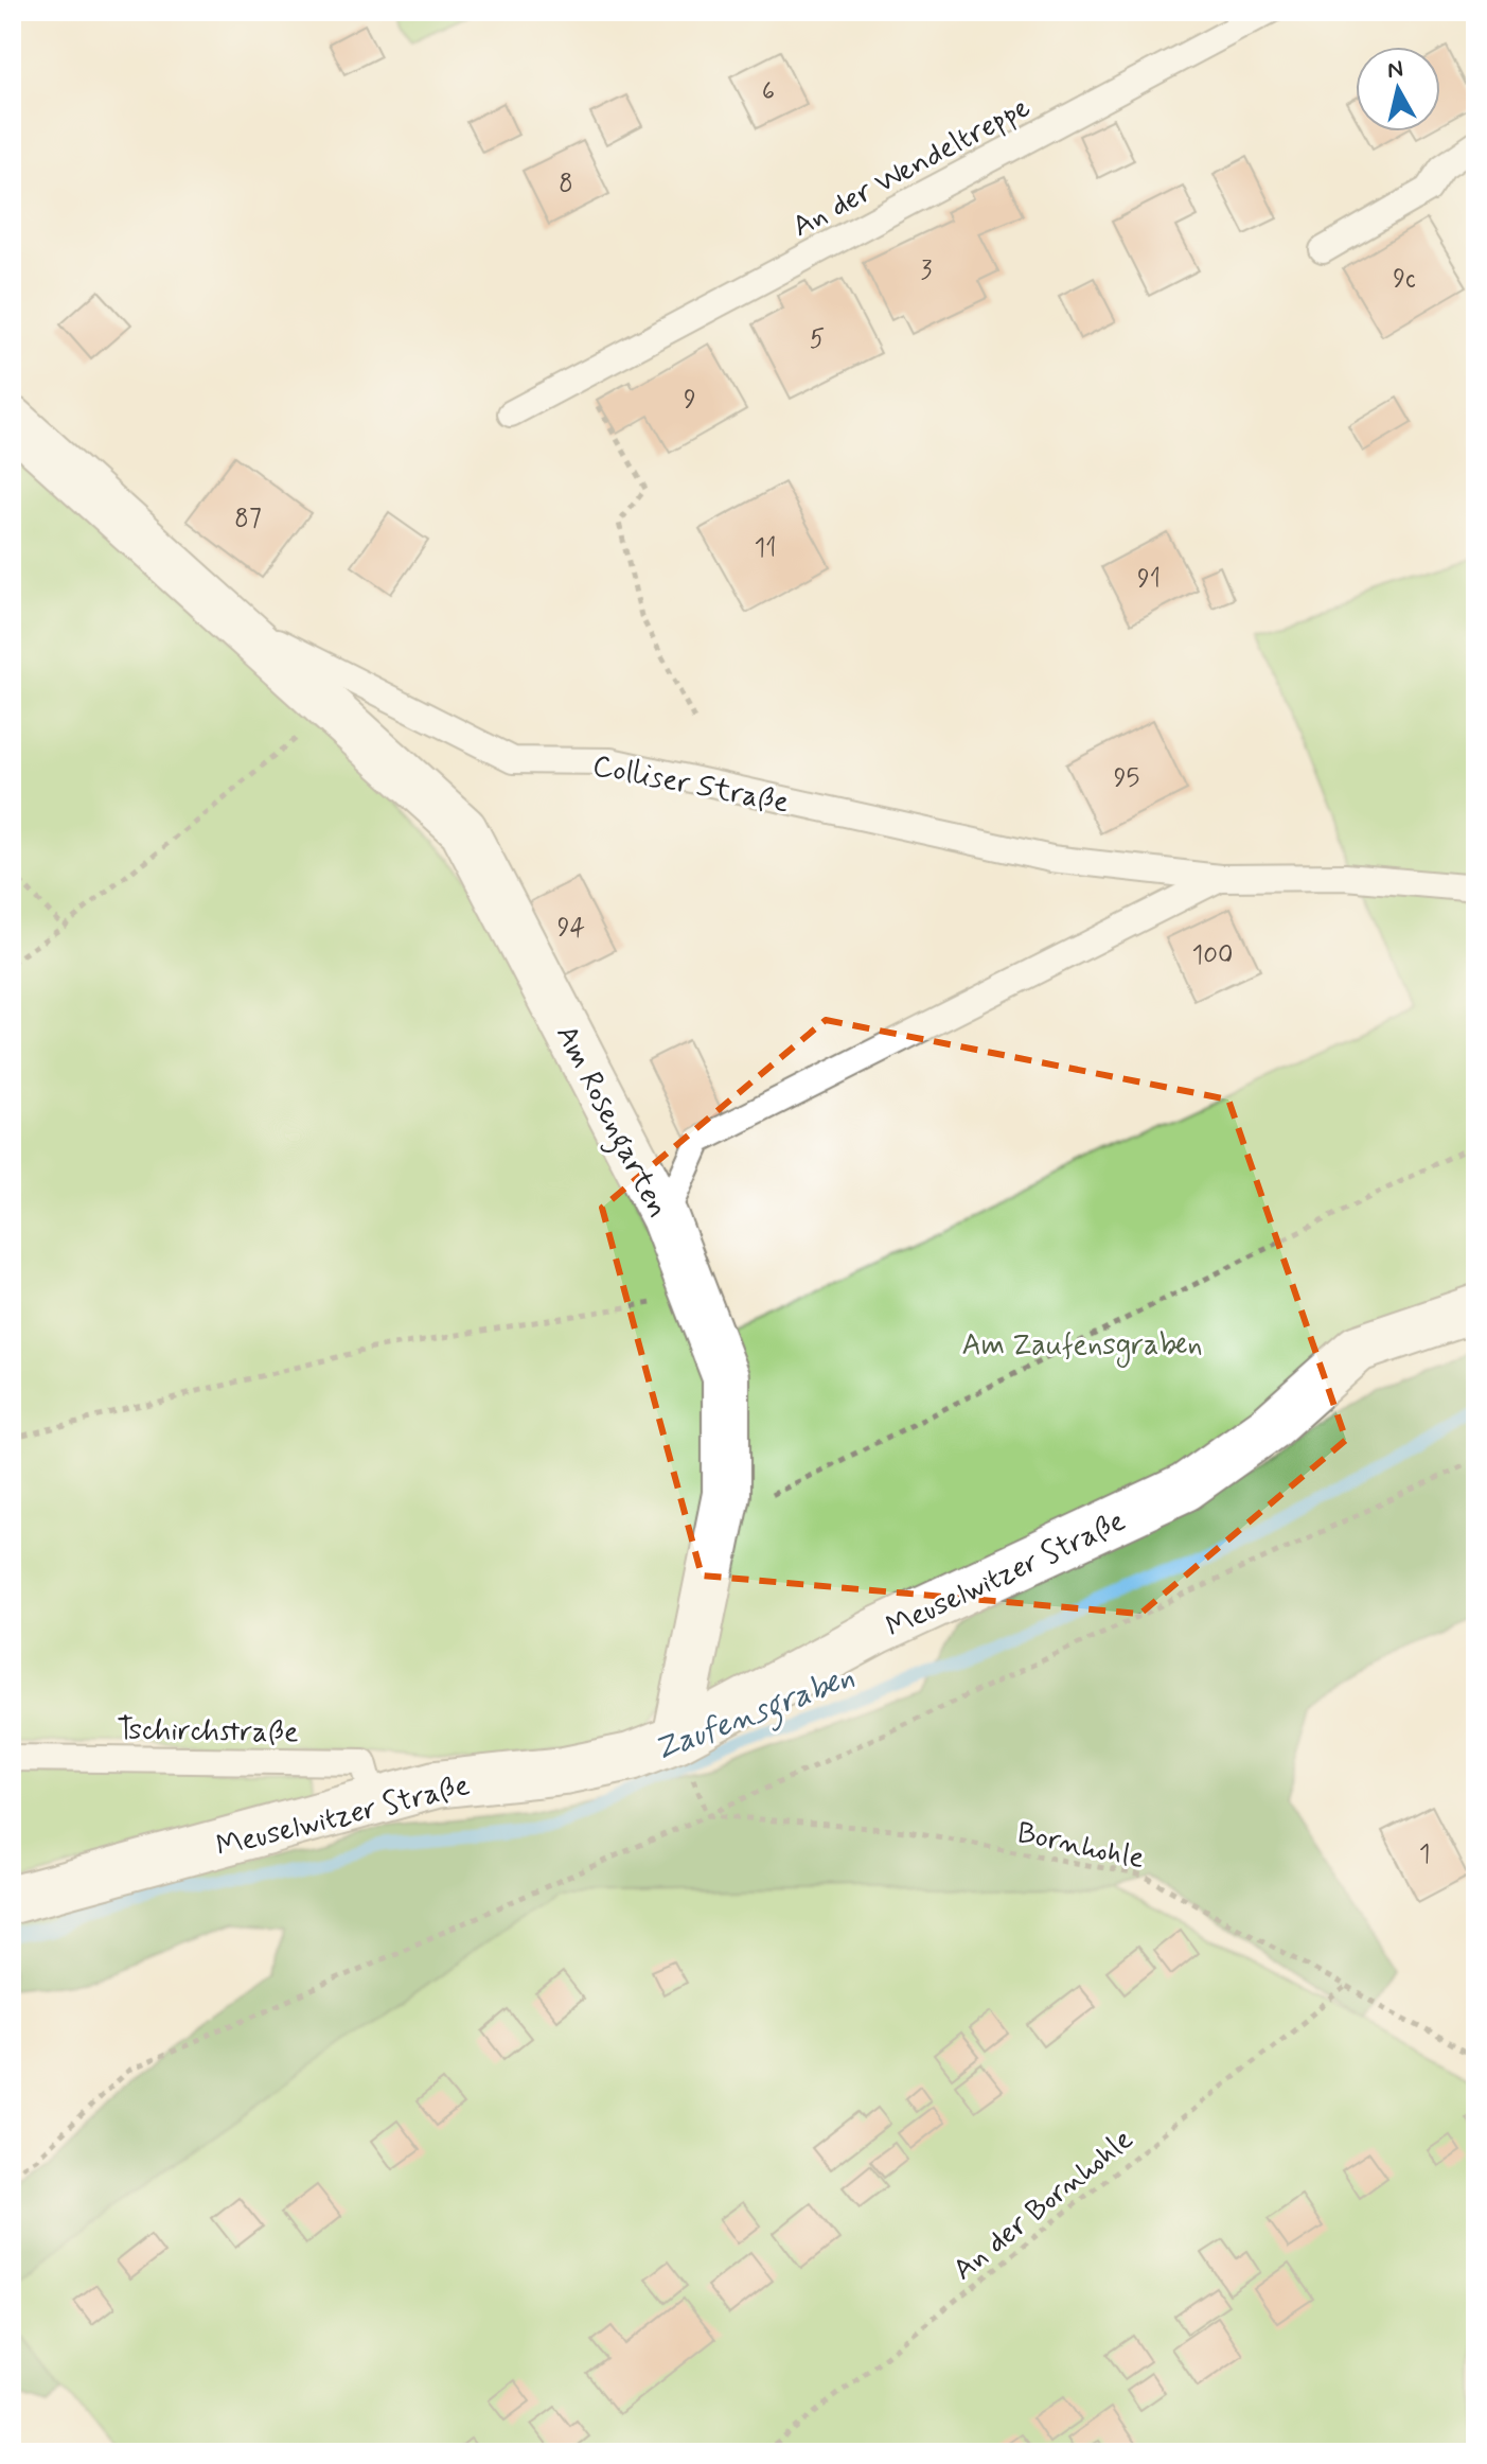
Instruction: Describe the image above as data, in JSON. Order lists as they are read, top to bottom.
{
  "streets": {
    "street": ["Colliser Straße", "Am Rosengarten", "Meuselwitzer Straße"],
    "lane": ["An der Wendeltreppe", "Tschirchstraße"],
    "path": ["Bornhohle", "An der Bornhohle"]
  },
  "crossings": [
    ["Colliser Straße", "Am Rosengarten"],
    ["Am Rosengarten", "Meuselwitzer Straße"],
    ["Meuselwitzer Straße", "Tschirchstraße"],
    ["Bornhohle", "An der Bornhohle"]
  ],
  "water": ["Zaufensgraben"],
  "parks": ["Am Zaufensgraben"],
  "house_numbers": [
    "6",
    "8",
    "3",
    "9c",
    "5",
    "9",
    "87",
    "11",
    "91",
    "95",
    "94",
    "100",
    "1"
  ],
  "north": "top"
}
